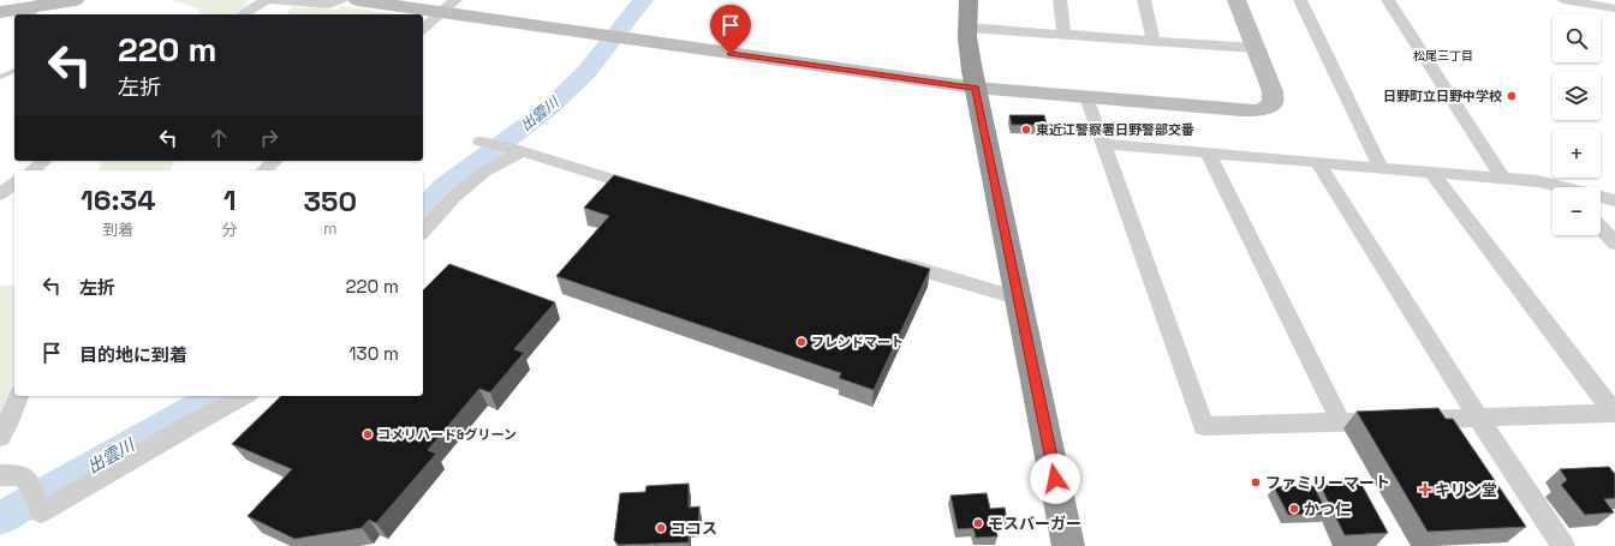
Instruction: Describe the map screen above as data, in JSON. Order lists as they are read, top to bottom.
{
  "districts": ["松尾三丁目"],
  "water": ["出雲川"],
  "places": {
    "other": [
      "日野町立日野中学校",
      "東近江警察署日野警部交番",
      "フレンドマート",
      "コメリハード&グリーン",
      "ファミリーマート",
      "かつ仁",
      "モスバーガー",
      "ココス"
    ],
    "health": ["キリン堂"]
  },
  "page": {
    "map_buttons": ["+", "−"],
    "turn": ["220 m", "左折"],
    "eta": [
      "16:34",
      "到着",
      "1",
      "分",
      "350",
      "m"
    ],
    "list": [
      {
        "name": "左折",
        "value": "220 m"
      },
      {
        "name": "目的地に到着",
        "value": "130 m"
      }
    ]
  }
}
